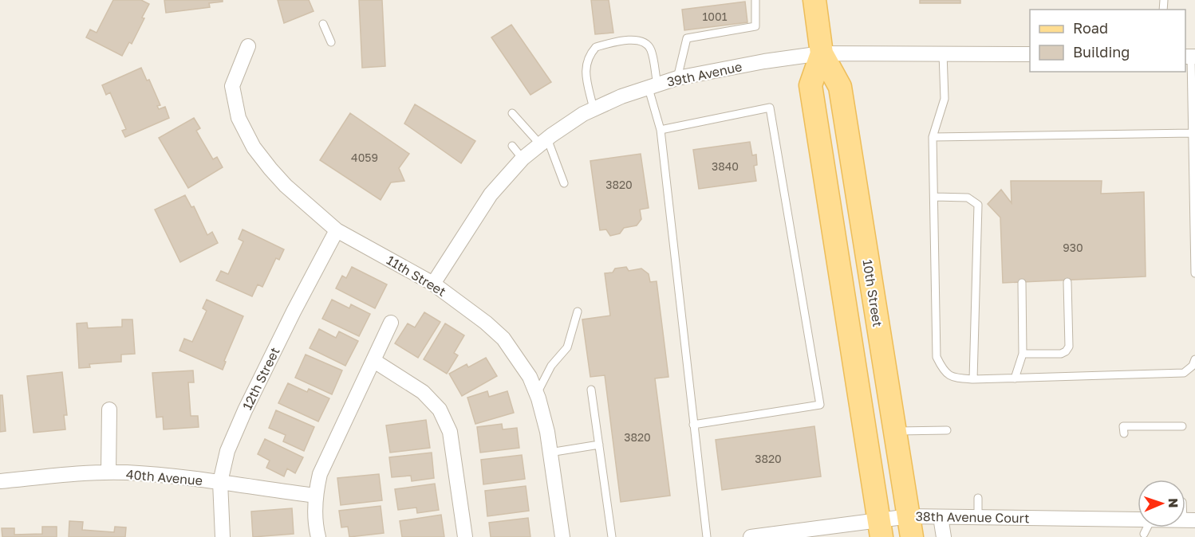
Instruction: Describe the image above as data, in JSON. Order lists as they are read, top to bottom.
{
  "streets": {
    "main road": ["10th Street"],
    "street": [
      "39th Avenue",
      "11th Street",
      "12th Street",
      "40th Avenue",
      "38th Avenue Court"
    ]
  },
  "crossings": [
    ["39th Avenue", "11th Street"],
    ["39th Avenue", "10th Street"],
    ["11th Street", "12th Street"],
    ["10th Street", "38th Avenue Court"],
    ["12th Street", "40th Avenue"]
  ],
  "house_numbers": [
    "1001",
    "4059",
    "3840",
    "3820",
    "930",
    "3820",
    "3820"
  ],
  "legend": ["Road", "Building"],
  "north": "right"
}
